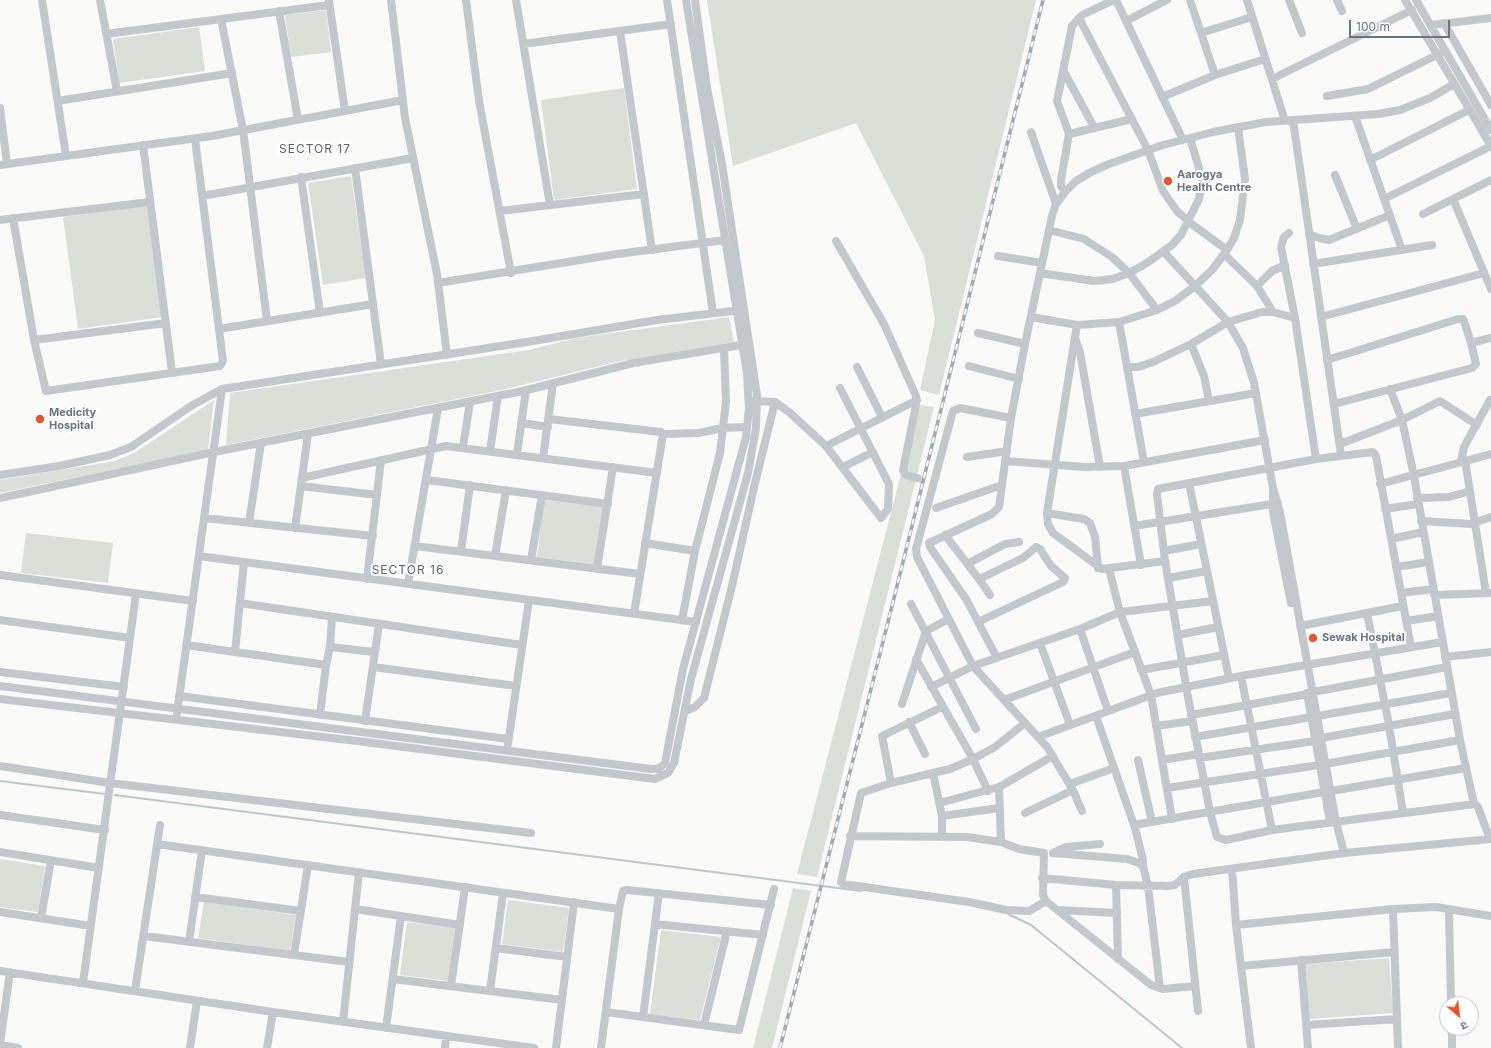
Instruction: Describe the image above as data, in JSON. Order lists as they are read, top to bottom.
{
  "districts": ["SECTOR 17", "SECTOR 16"],
  "places": ["Aarogya Health Centre", "Medicity Hospital", "Sewak Hospital"],
  "scale_bar": "100 m",
  "north": "bottom right"
}
